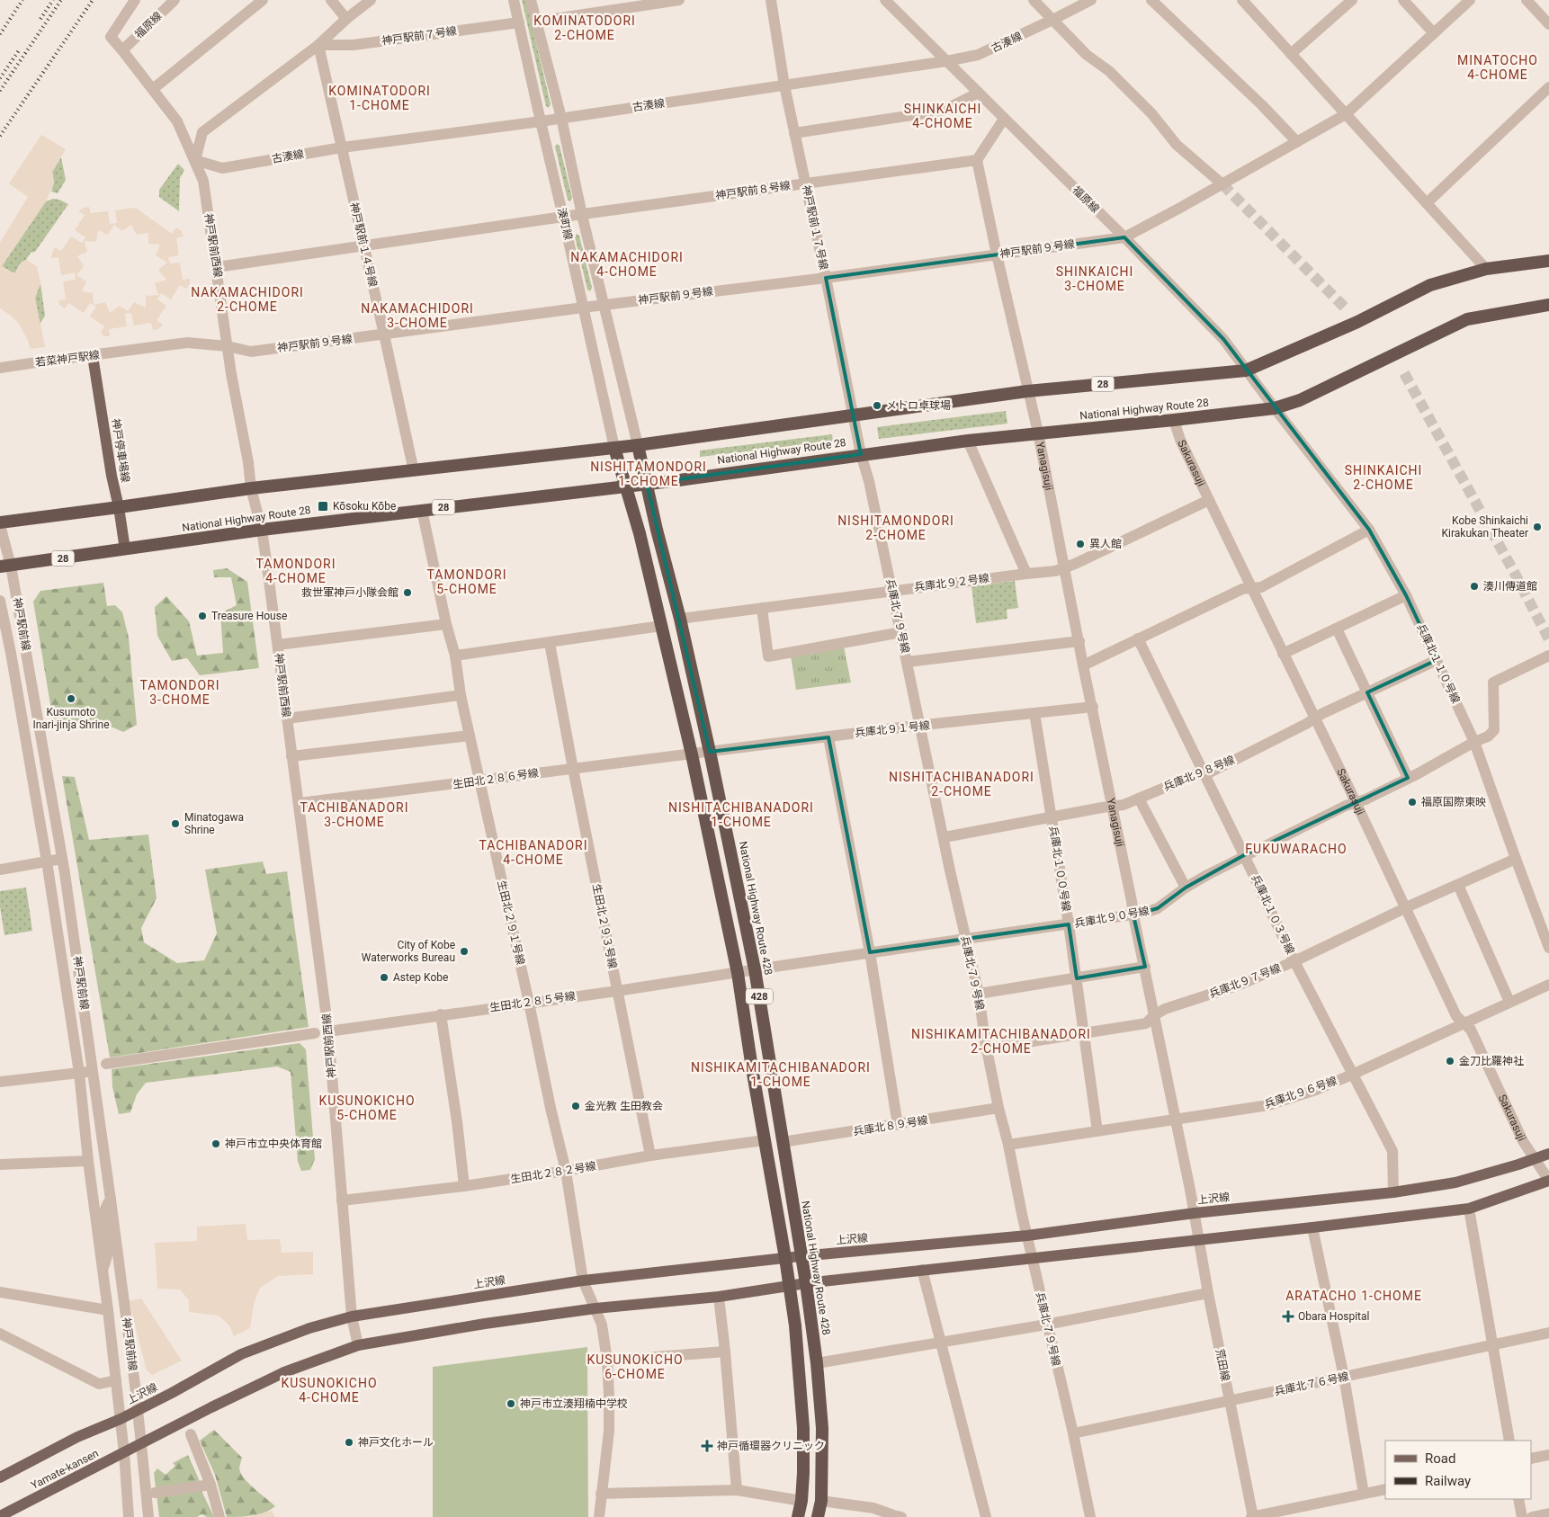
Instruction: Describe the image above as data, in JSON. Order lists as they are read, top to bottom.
{
  "streets": {
    "highway": [
      "28",
      "National Highway Route 28",
      "National Highway Route 428",
      "428"
    ],
    "main road": ["神戸停車場線", "上沢線", "Yamate-kansen"],
    "street": [
      "福原線",
      "神戸駅前７号線",
      "古湊線",
      "神戸駅前８号線",
      "湊町線",
      "神戸駅前１７号線",
      "神戸駅前１４号線",
      "神戸駅前西線",
      "神戸駅前９号線",
      "若菜神戸駅線",
      "Sakurasuji",
      "Yanagisuji",
      "兵庫北９２号線",
      "兵庫北７９号線",
      "神戸駅前線",
      "兵庫北１１０号線",
      "兵庫北９１号線",
      "兵庫北９８号線",
      "生田北２８６号線",
      "兵庫北１００号線",
      "兵庫北１０３号線",
      "兵庫北９０号線",
      "生田北２９１号線",
      "生田北２９３号線",
      "兵庫北９７号線",
      "生田北２８５号線",
      "兵庫北９６号線",
      "兵庫北８９号線",
      "生田北２８２号線",
      "荒田線",
      "兵庫北７６号線"
    ]
  },
  "crossings": [
    ["福原線", "古湊線"],
    ["福原線", "神戸駅前西線"],
    ["福原線", "神戸駅前９号線"],
    ["福原線", "28"],
    ["福原線", "National Highway Route 28"],
    ["福原線", "兵庫北１１０号線"],
    ["神戸駅前７号線", "湊町線"],
    ["神戸駅前７号線", "神戸駅前１４号線"],
    ["古湊線", "湊町線"],
    ["古湊線", "神戸駅前１７号線"],
    ["古湊線", "神戸駅前１４号線"],
    ["古湊線", "神戸駅前西線"],
    ["神戸駅前８号線", "湊町線"],
    ["神戸駅前８号線", "神戸駅前１７号線"],
    ["神戸駅前８号線", "Yanagisuji"],
    ["湊町線", "神戸駅前９号線"],
    ["湊町線", "28"],
    ["湊町線", "National Highway Route 428"],
    ["湊町線", "428"],
    ["神戸駅前１７号線", "神戸駅前９号線"],
    ["神戸駅前１７号線", "28"],
    ["神戸駅前１７号線", "National Highway Route 28"],
    ["神戸駅前１７号線", "兵庫北７９号線"],
    ["神戸駅前１４号線", "神戸駅前９号線"],
    ["神戸駅前１４号線", "28"],
    ["神戸駅前西線", "神戸駅前９号線"],
    ["神戸駅前西線", "若菜神戸駅線"],
    ["神戸駅前西線", "28"],
    ["神戸駅前西線", "National Highway Route 28"],
    ["神戸駅前西線", "生田北２８６号線"],
    ["神戸駅前西線", "生田北２８５号線"],
    ["神戸駅前西線", "生田北２８２号線"],
    ["神戸駅前西線", "上沢線"],
    ["神戸駅前９号線", "若菜神戸駅線"],
    ["神戸駅前９号線", "Yanagisuji"],
    ["若菜神戸駅線", "神戸停車場線"],
    ["28", "神戸停車場線"],
    ["28", "Yanagisuji"],
    ["28", "神戸駅前線"],
    ["28", "National Highway Route 428"],
    ["28", "428"],
    ["National Highway Route 28", "神戸停車場線"],
    ["National Highway Route 28", "Sakurasuji"],
    ["National Highway Route 28", "Yanagisuji"],
    ["National Highway Route 28", "兵庫北７９号線"],
    ["National Highway Route 28", "神戸駅前線"],
    ["National Highway Route 28", "兵庫北１１０号線"],
    ["National Highway Route 28", "National Highway Route 428"],
    ["National Highway Route 28", "生田北２９１号線"],
    ["National Highway Route 28", "428"],
    ["Sakurasuji", "兵庫北９２号線"],
    ["Sakurasuji", "兵庫北９８号線"],
    ["Sakurasuji", "兵庫北９０号線"],
    ["Sakurasuji", "兵庫北９７号線"],
    ["Sakurasuji", "兵庫北９６号線"],
    ["Sakurasuji", "上沢線"],
    ["Yanagisuji", "兵庫北９２号線"],
    ["Yanagisuji", "兵庫北９１号線"],
    ["Yanagisuji", "兵庫北９８号線"],
    ["Yanagisuji", "兵庫北９０号線"],
    ["Yanagisuji", "兵庫北９７号線"],
    ["Yanagisuji", "兵庫北９６号線"],
    ["Yanagisuji", "上沢線"],
    ["Yanagisuji", "荒田線"],
    ["兵庫北９２号線", "兵庫北７９号線"],
    ["兵庫北９２号線", "National Highway Route 428"],
    ["兵庫北７９号線", "兵庫北９１号線"],
    ["兵庫北７９号線", "兵庫北９８号線"],
    ["兵庫北７９号線", "兵庫北９０号線"],
    ["兵庫北７９号線", "兵庫北９７号線"],
    ["兵庫北７９号線", "兵庫北９６号線"],
    ["兵庫北７９号線", "兵庫北８９号線"],
    ["兵庫北７９号線", "上沢線"],
    ["兵庫北７９号線", "兵庫北７６号線"],
    ["神戸駅前線", "上沢線"],
    ["神戸駅前線", "Yamate-kansen"],
    ["兵庫北１１０号線", "兵庫北９８号線"],
    ["兵庫北１１０号線", "兵庫北９０号線"],
    ["兵庫北１１０号線", "兵庫北９７号線"],
    ["兵庫北９１号線", "生田北２８６号線"],
    ["兵庫北９１号線", "兵庫北１００号線"],
    ["兵庫北９１号線", "National Highway Route 428"],
    ["兵庫北９１号線", "428"],
    ["兵庫北９８号線", "兵庫北１００号線"],
    ["兵庫北９８号線", "兵庫北１０３号線"],
    ["生田北２８６号線", "生田北２９１号線"],
    ["生田北２８６号線", "生田北２９３号線"],
    ["生田北２８６号線", "428"],
    ["兵庫北１００号線", "兵庫北９０号線"],
    ["兵庫北１００号線", "兵庫北９７号線"],
    ["兵庫北１００号線", "兵庫北９６号線"],
    ["National Highway Route 428", "兵庫北９０号線"],
    ["National Highway Route 428", "兵庫北８９号線"],
    ["National Highway Route 428", "上沢線"],
    ["兵庫北１０３号線", "兵庫北９０号線"],
    ["兵庫北１０３号線", "兵庫北９７号線"],
    ["兵庫北１０３号線", "兵庫北９６号線"],
    ["兵庫北１０３号線", "上沢線"],
    ["兵庫北９０号線", "428"],
    ["兵庫北９０号線", "生田北２８５号線"],
    ["生田北２９１号線", "生田北２８５号線"],
    ["生田北２９１号線", "生田北２８２号線"],
    ["生田北２９１号線", "上沢線"],
    ["生田北２９３号線", "生田北２８５号線"],
    ["生田北２９３号線", "生田北２８２号線"],
    ["428", "生田北２８５号線"],
    ["428", "生田北２８２号線"],
    ["428", "上沢線"],
    ["上沢線", "荒田線"],
    ["上沢線", "Yamate-kansen"],
    ["荒田線", "兵庫北７６号線"]
  ],
  "districts": [
    "KOMINATODORI 2-CHOME",
    "MINATOCHO 4-CHOME",
    "KOMINATODORI 1-CHOME",
    "SHINKAICHI 4-CHOME",
    "NAKAMACHIDORI 4-CHOME",
    "SHINKAICHI 3-CHOME",
    "NAKAMACHIDORI 2-CHOME",
    "NAKAMACHIDORI 3-CHOME",
    "NISHITAMONDORI 1-CHOME",
    "SHINKAICHI 2-CHOME",
    "NISHITAMONDORI 2-CHOME",
    "TAMONDORI 4-CHOME",
    "TAMONDORI 5-CHOME",
    "TAMONDORI 3-CHOME",
    "NISHITACHIBANADORI 2-CHOME",
    "TACHIBANADORI 3-CHOME",
    "NISHITACHIBANADORI 1-CHOME",
    "TACHIBANADORI 4-CHOME",
    "FUKUWARACHO",
    "NISHIKAMITACHIBANADORI 2-CHOME",
    "NISHIKAMITACHIBANADORI 1-CHOME",
    "KUSUNOKICHO 5-CHOME",
    "ARATACHO 1-CHOME",
    "KUSUNOKICHO 6-CHOME",
    "KUSUNOKICHO 4-CHOME"
  ],
  "places": {
    "other": [
      "メトロ卓球場",
      "Kobe Shinkaichi Kirakukan Theater",
      "異人館",
      "湊川傳道館",
      "救世軍神戸小隊会館",
      "Treasure House",
      "Kusumoto Inari-jinja Shrine",
      "福原国際東映",
      "Minatogawa Shrine",
      "City of Kobe Waterworks Bureau",
      "Astep Kobe",
      "金刀比羅神社",
      "金光教 生田教会",
      "神戸市立中央体育館",
      "神戸市立湊翔楠中学校",
      "神戸文化ホール"
    ],
    "transit": ["Kōsoku Kōbe"],
    "health": ["Obara Hospital", "神戸循環器クリニック"]
  },
  "legend": ["Road", "Railway"]
}
